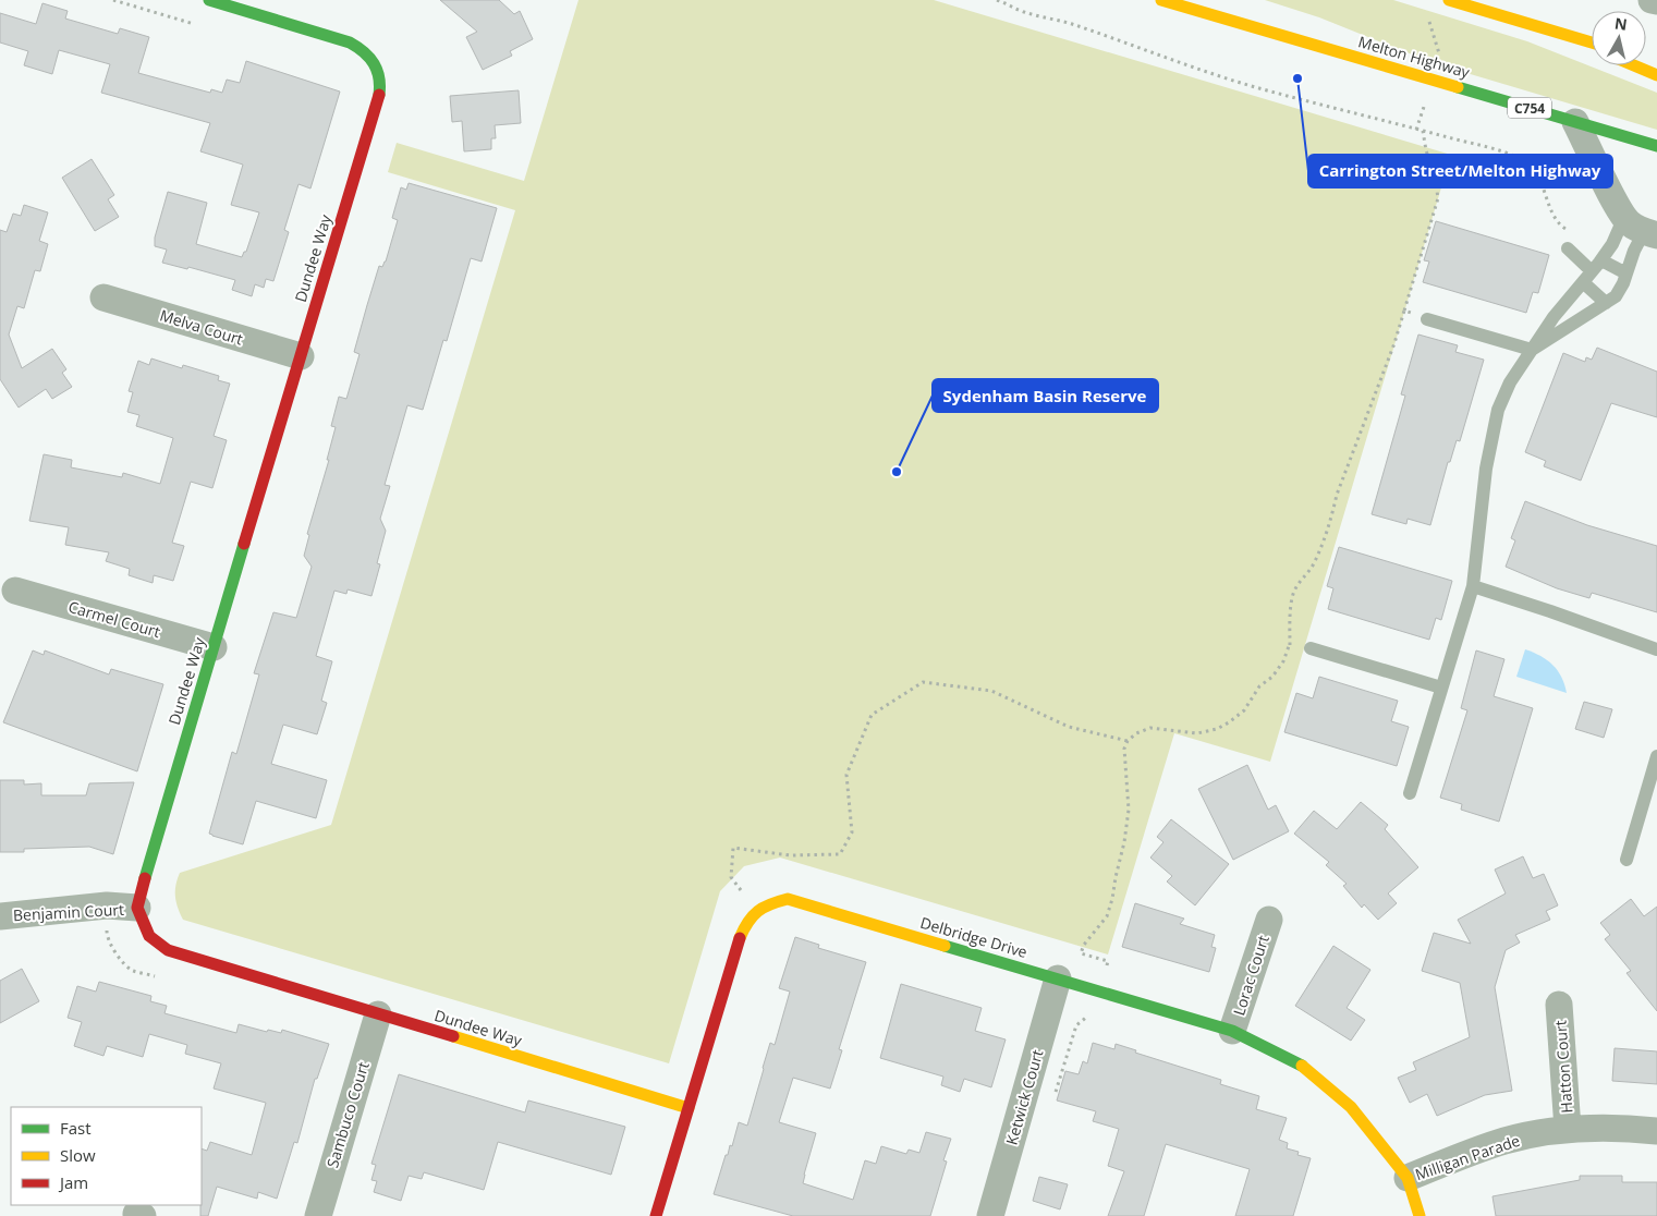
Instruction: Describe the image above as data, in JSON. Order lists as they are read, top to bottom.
{
  "streets": {
    "main road": [
      "Melton Highway",
      "C754",
      "Dundee Way",
      "Delbridge Drive"
    ],
    "street": [
      "Melva Court",
      "Carmel Court",
      "Benjamin Court",
      "Lorac Court",
      "Hatton Court",
      "Ketwick Court",
      "Sambuco Court",
      "Milligan Parade"
    ]
  },
  "crossings": [
    ["Dundee Way", "Melva Court"],
    ["Dundee Way", "Carmel Court"],
    ["Dundee Way", "Benjamin Court"],
    ["Dundee Way", "Sambuco Court"],
    ["Delbridge Drive", "Lorac Court"],
    ["Delbridge Drive", "Ketwick Court"],
    ["Delbridge Drive", "Milligan Parade"],
    ["Hatton Court", "Milligan Parade"]
  ],
  "places": ["Carrington Street/Melton Highway", "Sydenham Basin Reserve"],
  "legend": ["Fast", "Slow", "Jam"],
  "north": "top"
}
